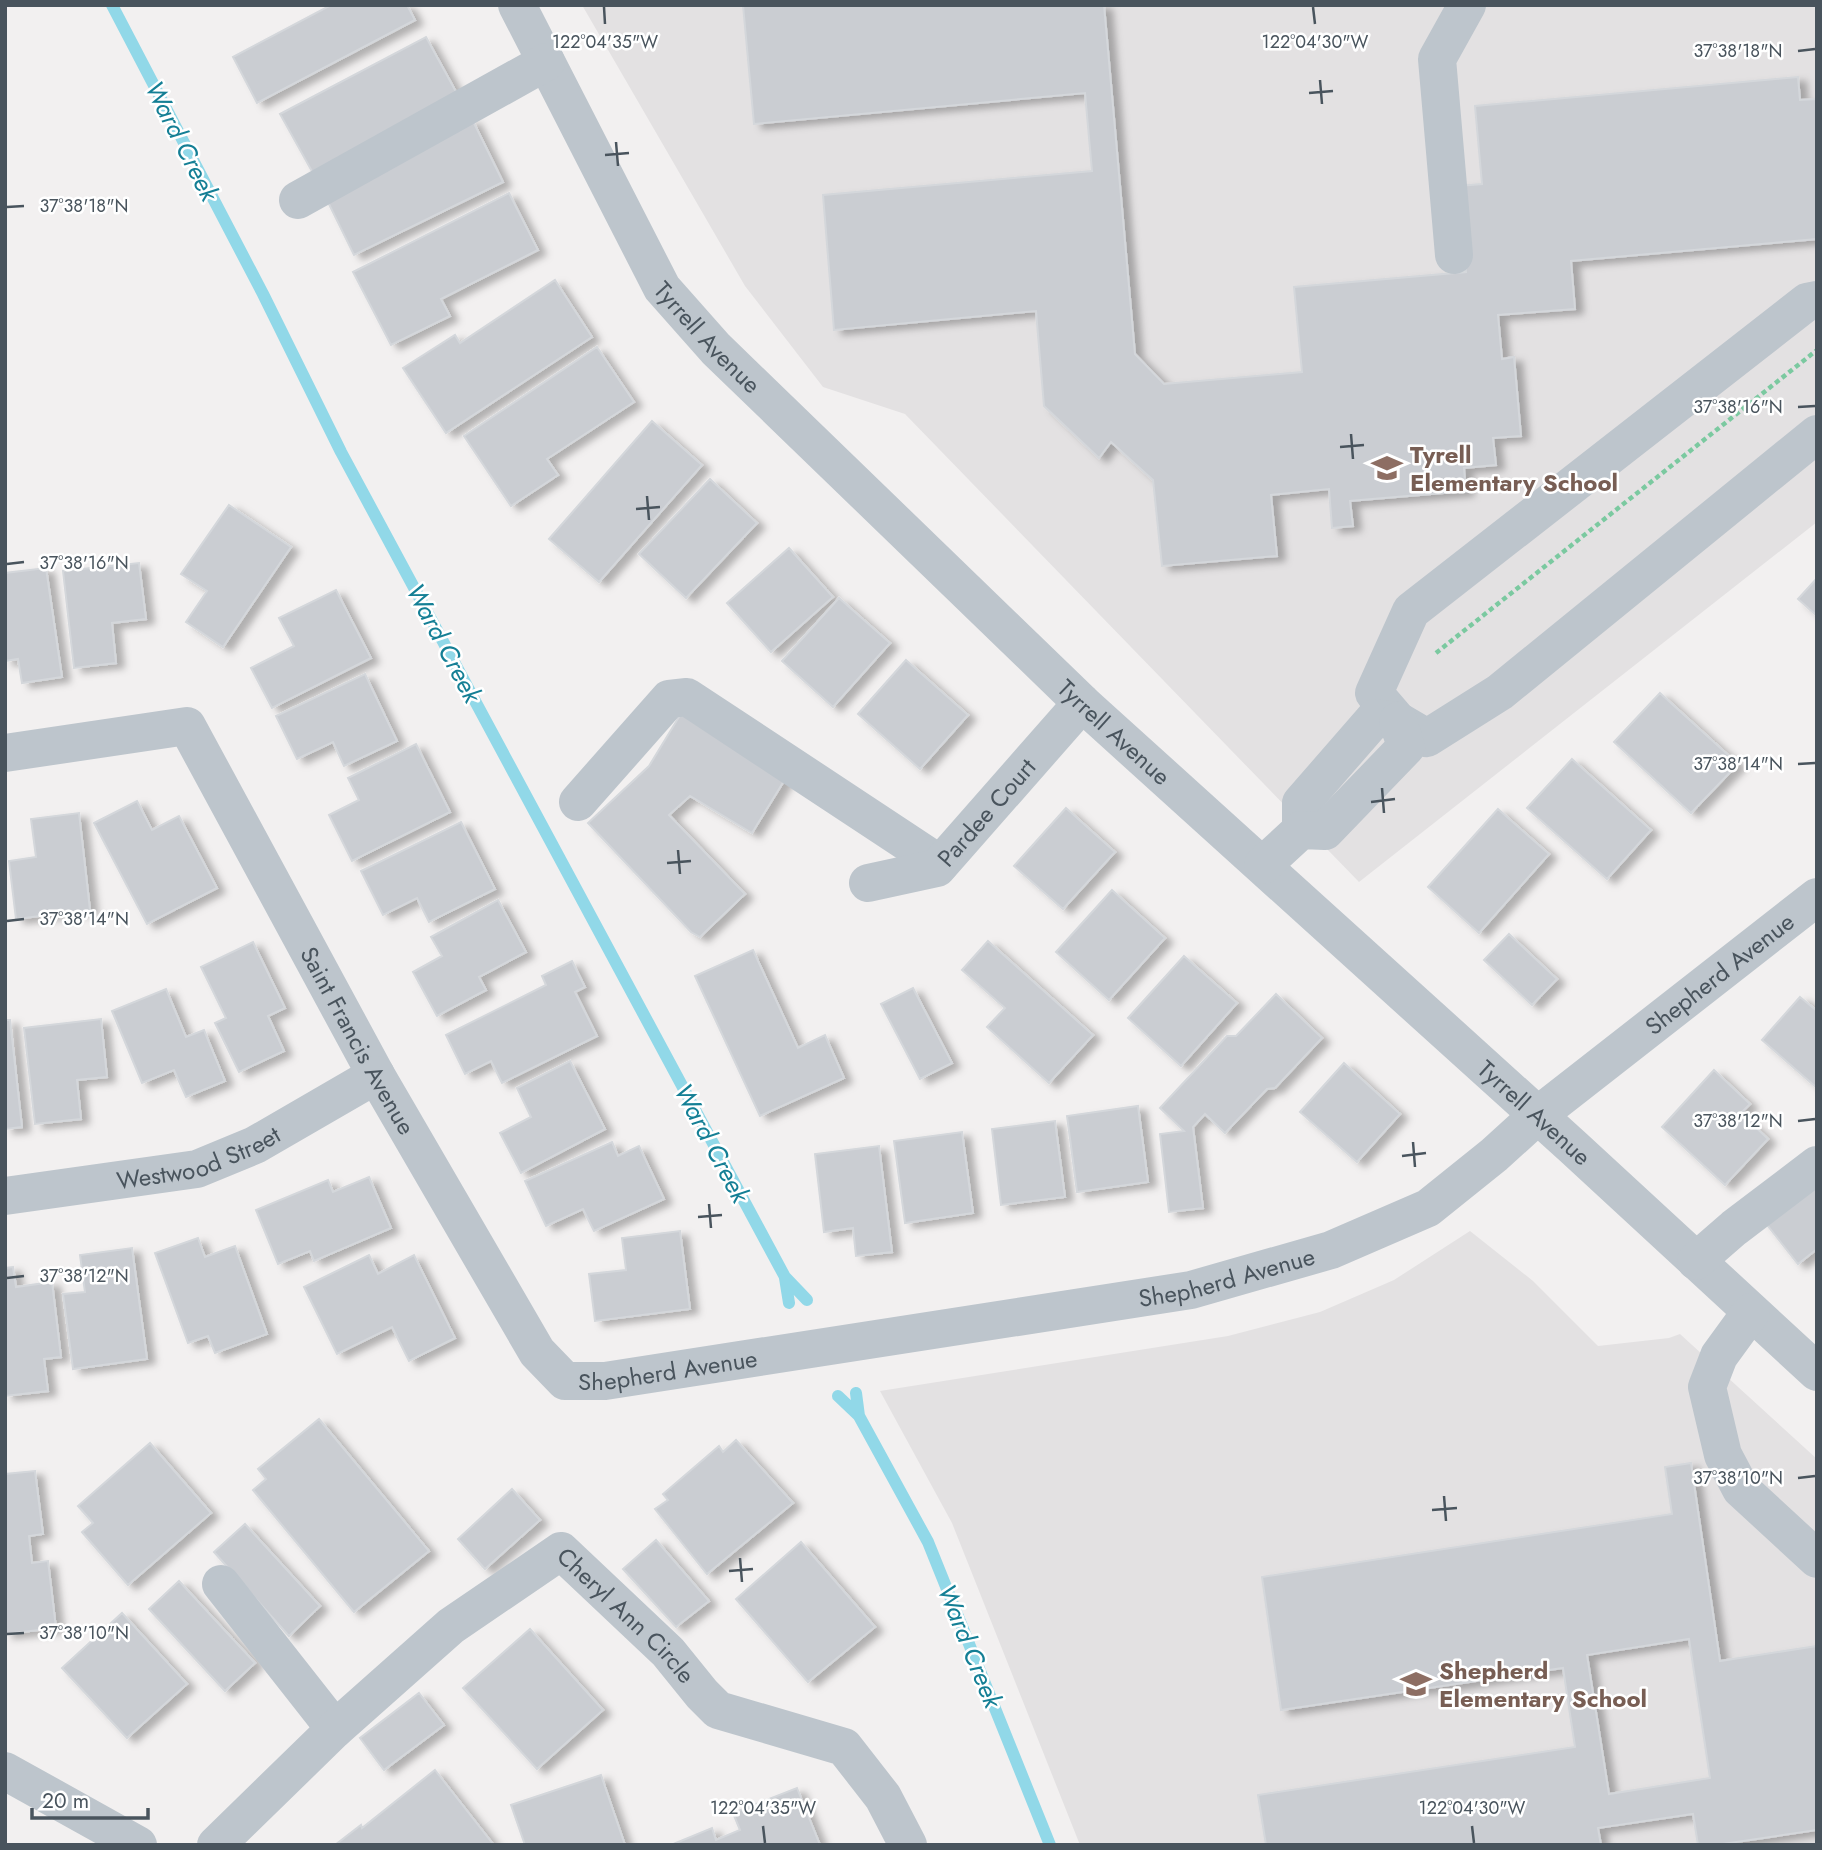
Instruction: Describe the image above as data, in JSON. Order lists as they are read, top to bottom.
{
  "streets": {
    "street": [
      "Tyrrell Avenue",
      "Pardee Court",
      "Shepherd Avenue",
      "Saint Francis Avenue",
      "Westwood Street",
      "Cheryl Ann Circle"
    ]
  },
  "crossings": [
    ["Tyrrell Avenue", "Pardee Court"],
    ["Tyrrell Avenue", "Shepherd Avenue"],
    ["Shepherd Avenue", "Saint Francis Avenue"],
    ["Saint Francis Avenue", "Westwood Street"]
  ],
  "water": ["Ward Creek"],
  "places": {
    "school or university": ["Tyrell Elementary School", "Shepherd Elementary School"]
  },
  "scale_bar": "20 m",
  "coordinates": [
    "122°04'35\"W",
    "122°04'30\"W",
    "37°38'18\"N",
    "37°38'16\"N",
    "37°38'14\"N",
    "37°38'12\"N",
    "37°38'10\"N"
  ]
}
